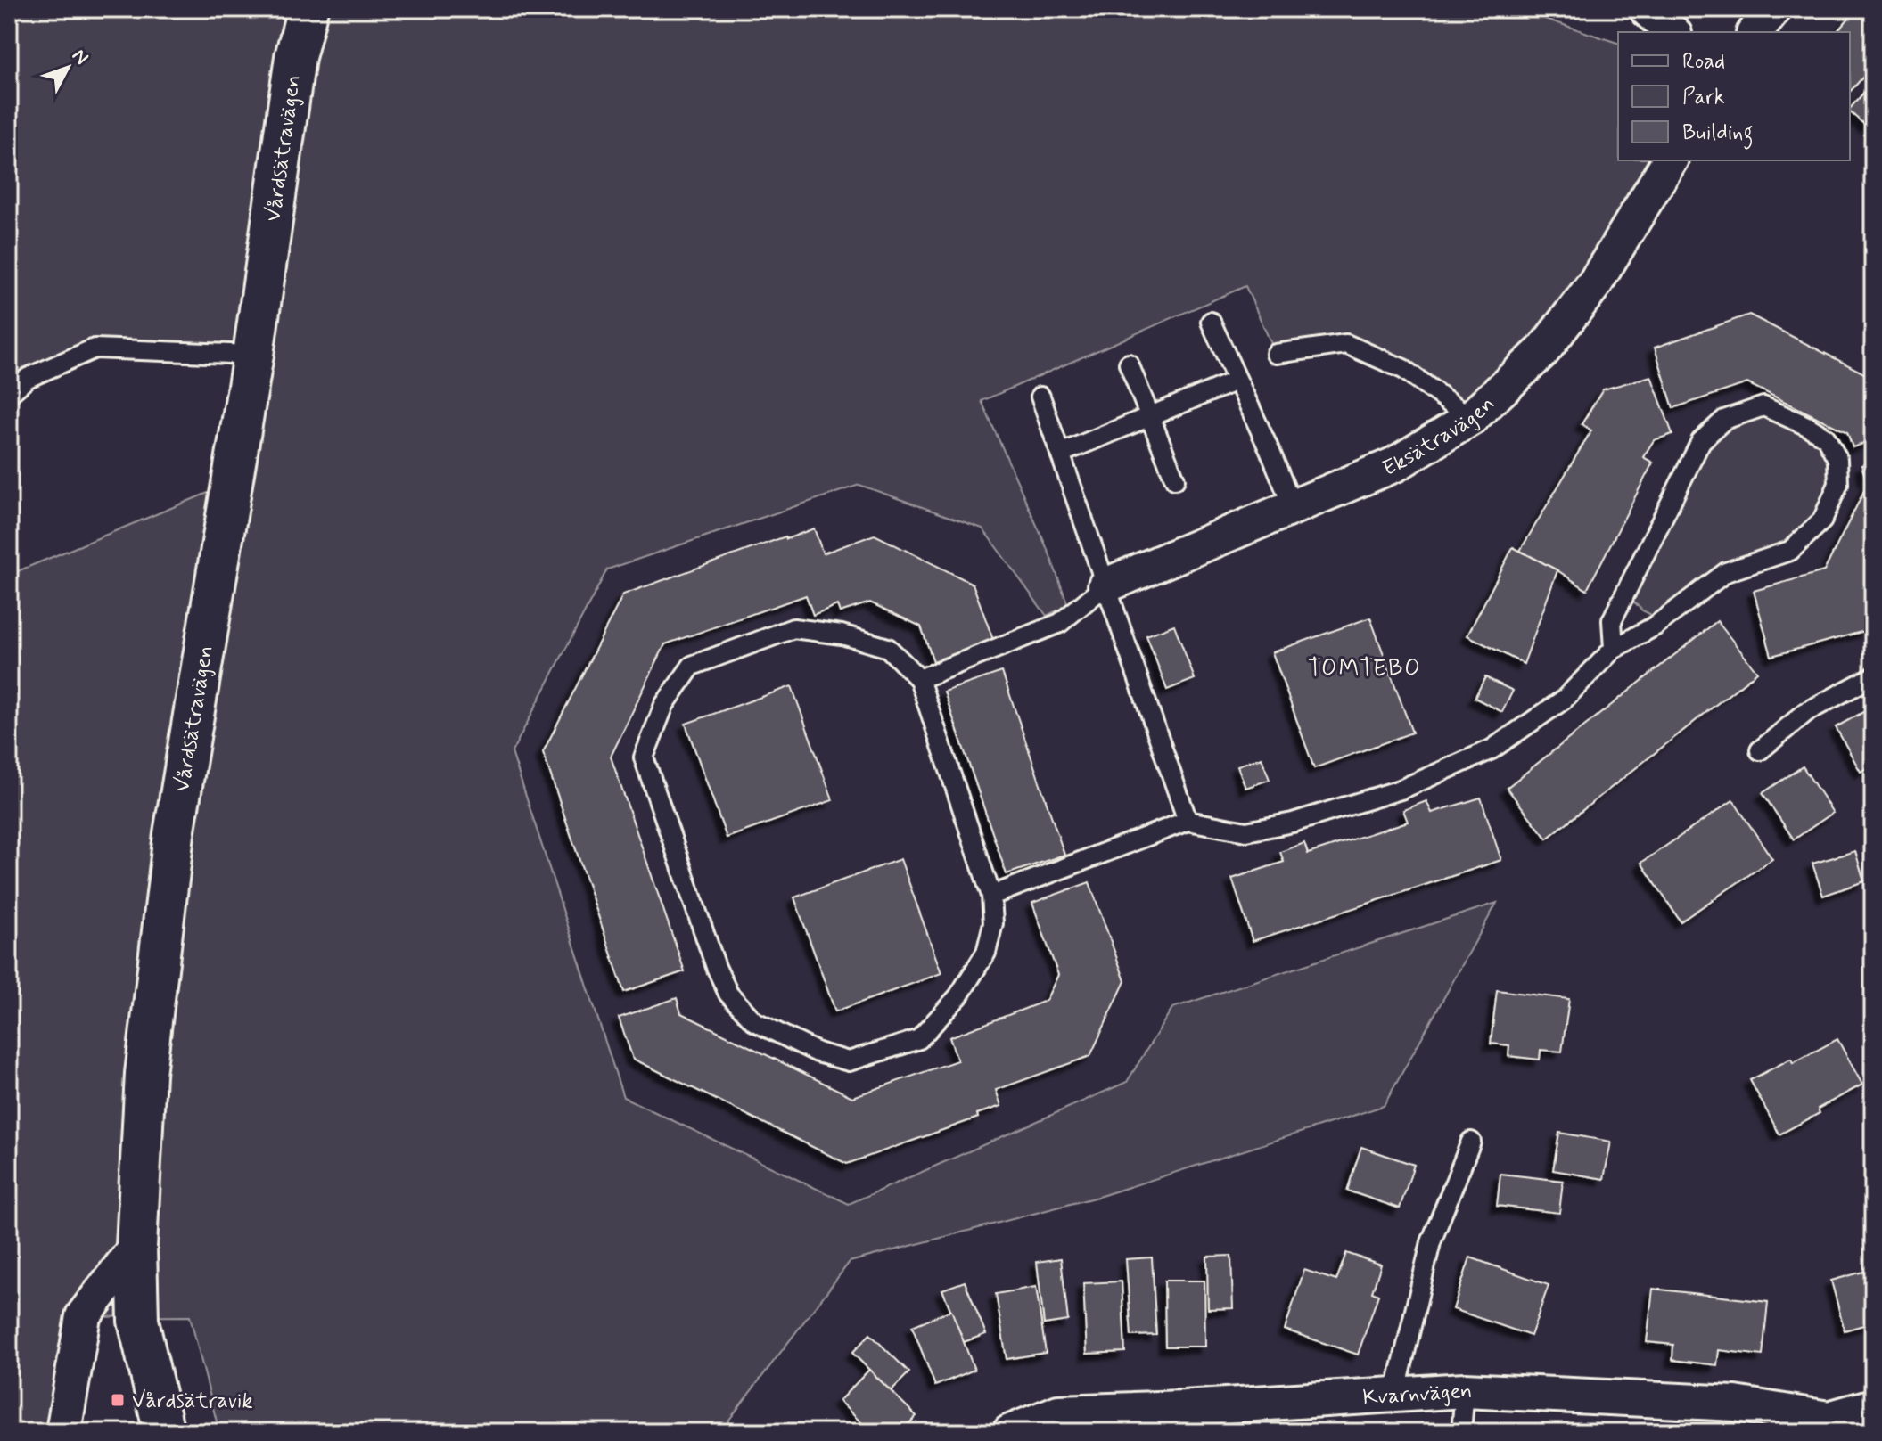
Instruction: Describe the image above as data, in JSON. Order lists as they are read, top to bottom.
{
  "streets": {
    "street": ["Vårdsätravägen", "Eksätravägen", "Kvarnvägen"]
  },
  "districts": ["TOMTEBO"],
  "places": {
    "transit": ["Vårdsätravik"]
  },
  "legend": ["Road", "Park", "Building"],
  "north": "top right"
}
